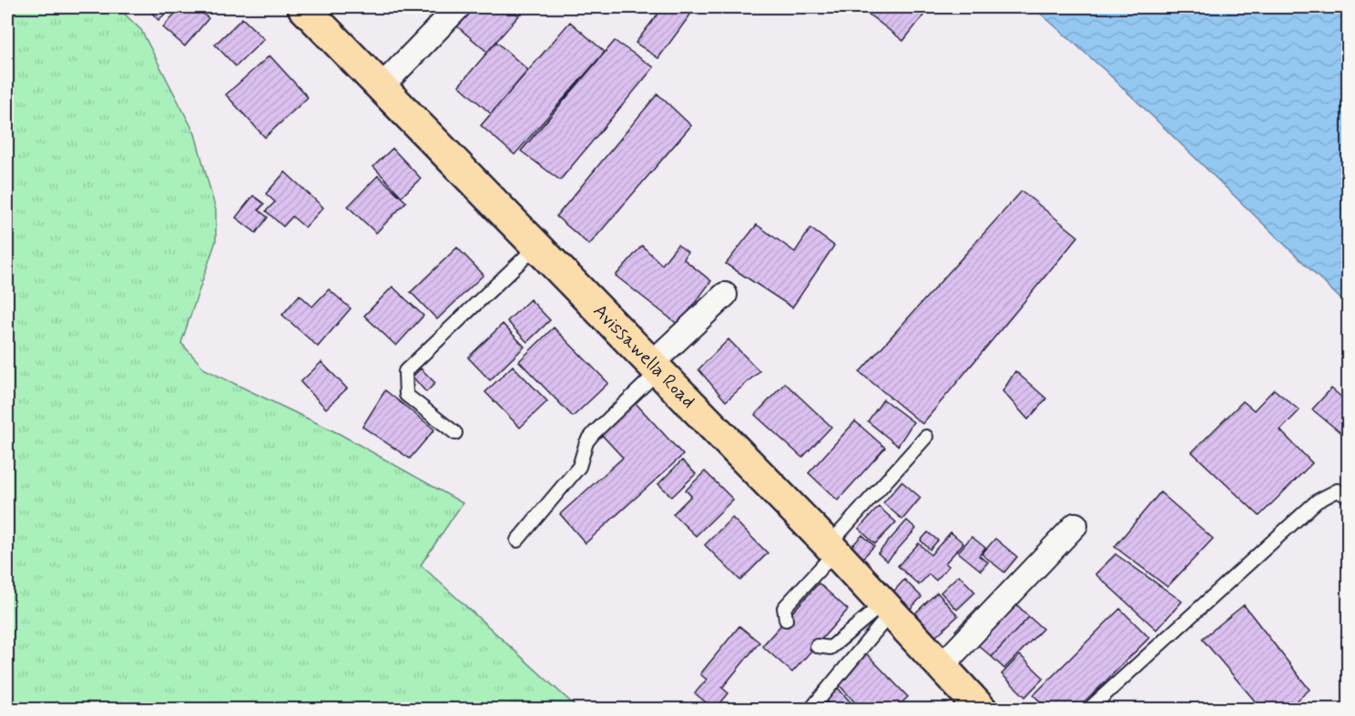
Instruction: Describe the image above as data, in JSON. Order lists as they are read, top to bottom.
{
  "streets": {
    "main road": ["Avissawella Road"]
  }
}
